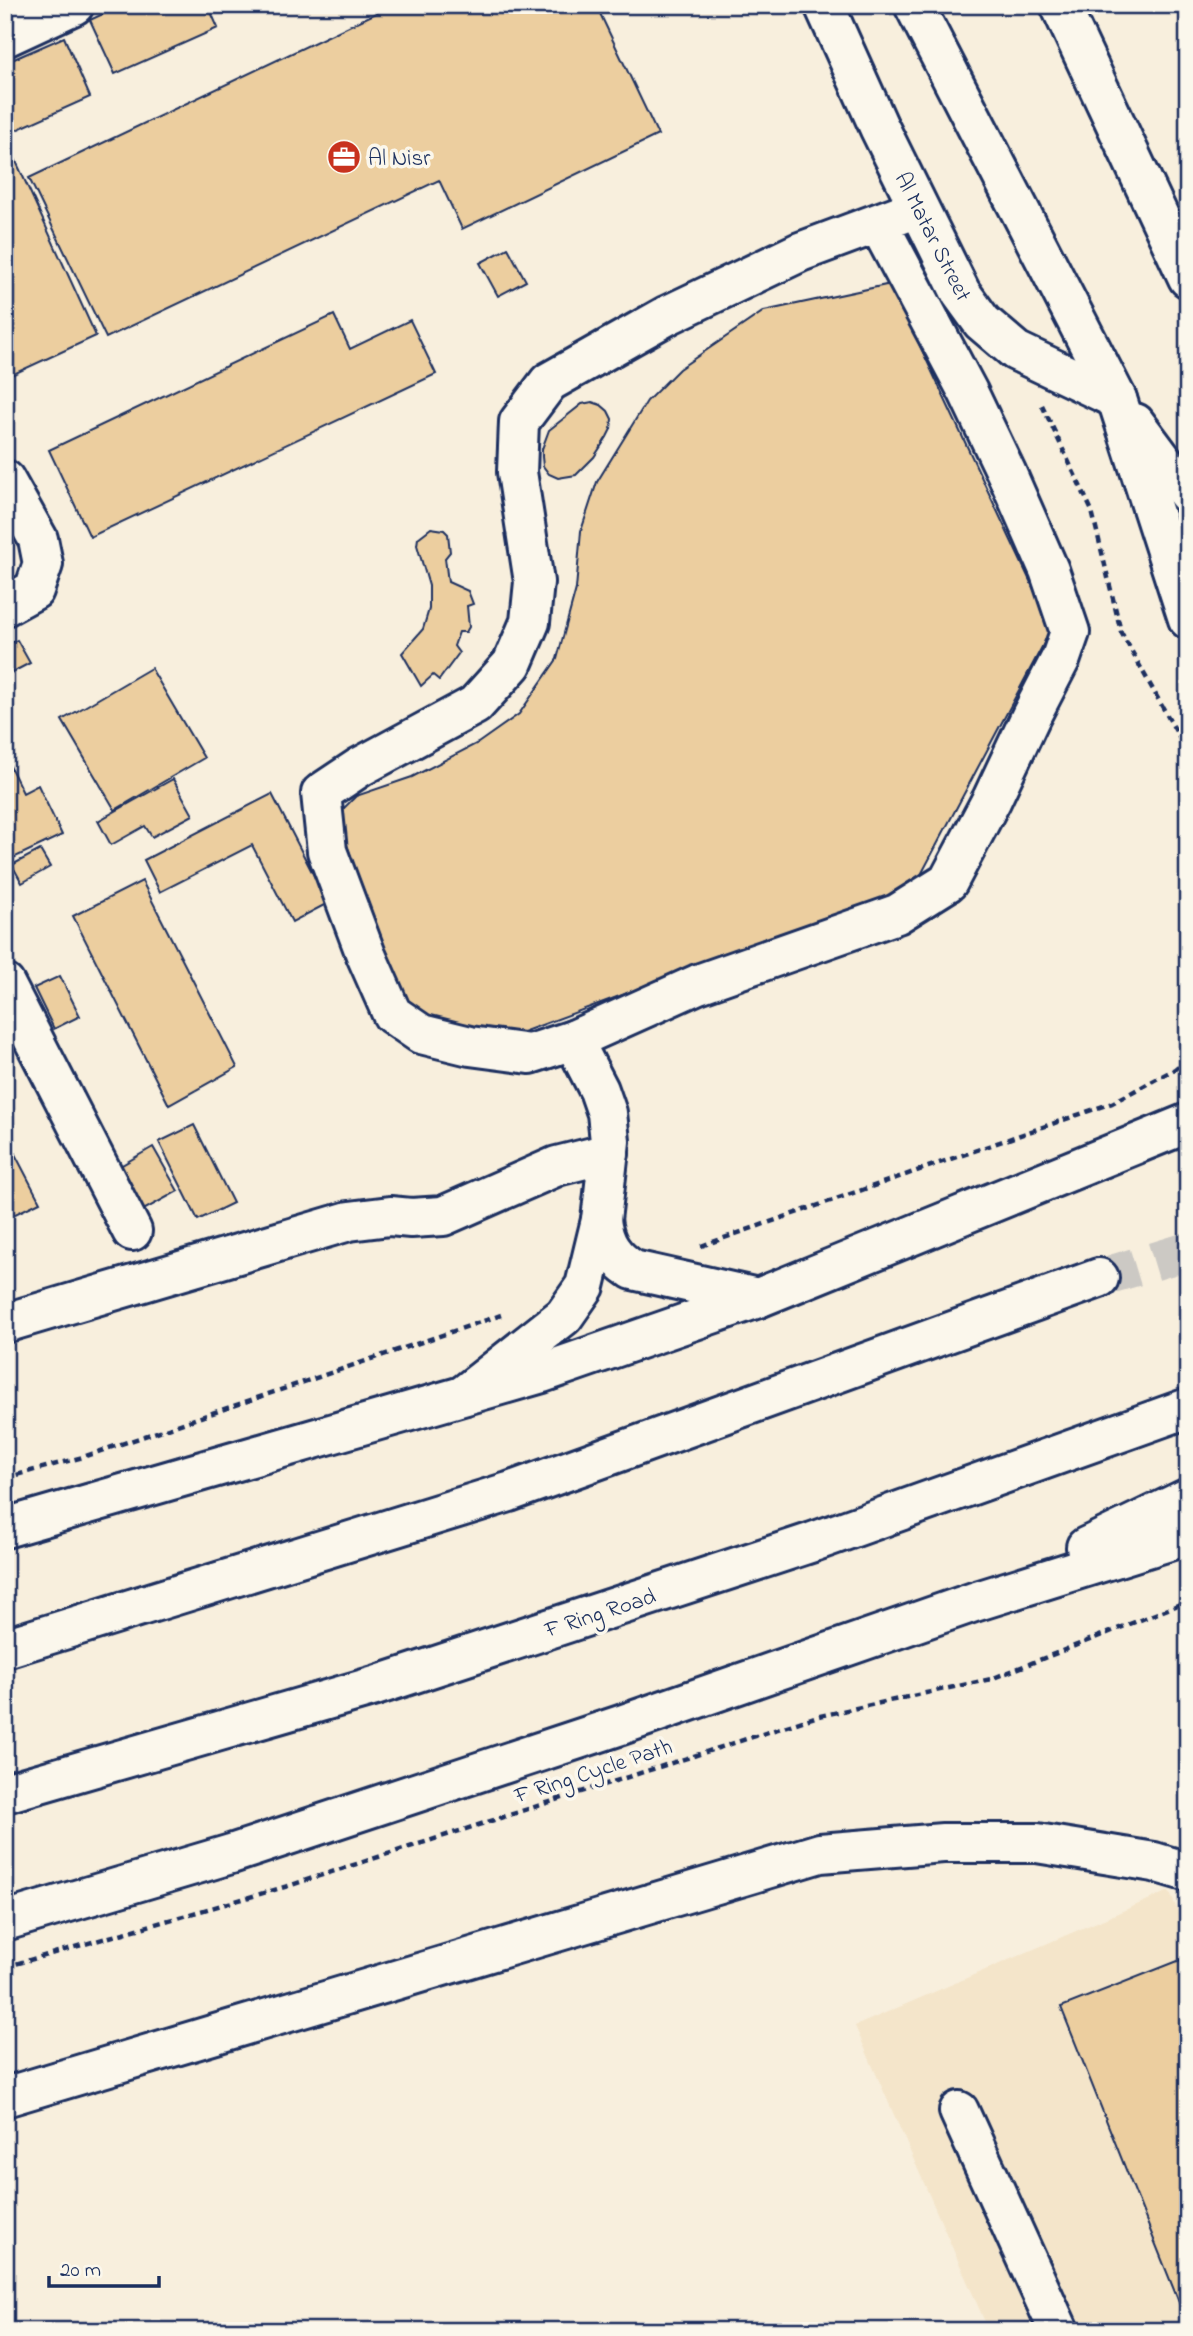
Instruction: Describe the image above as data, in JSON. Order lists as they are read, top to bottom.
{
  "streets": {
    "main road": ["Al Matar Street", "F Ring Road"],
    "path": ["F Ring Cycle Path"]
  },
  "places": {
    "office": ["Al Nisr"]
  },
  "scale_bar": "20 m"
}
